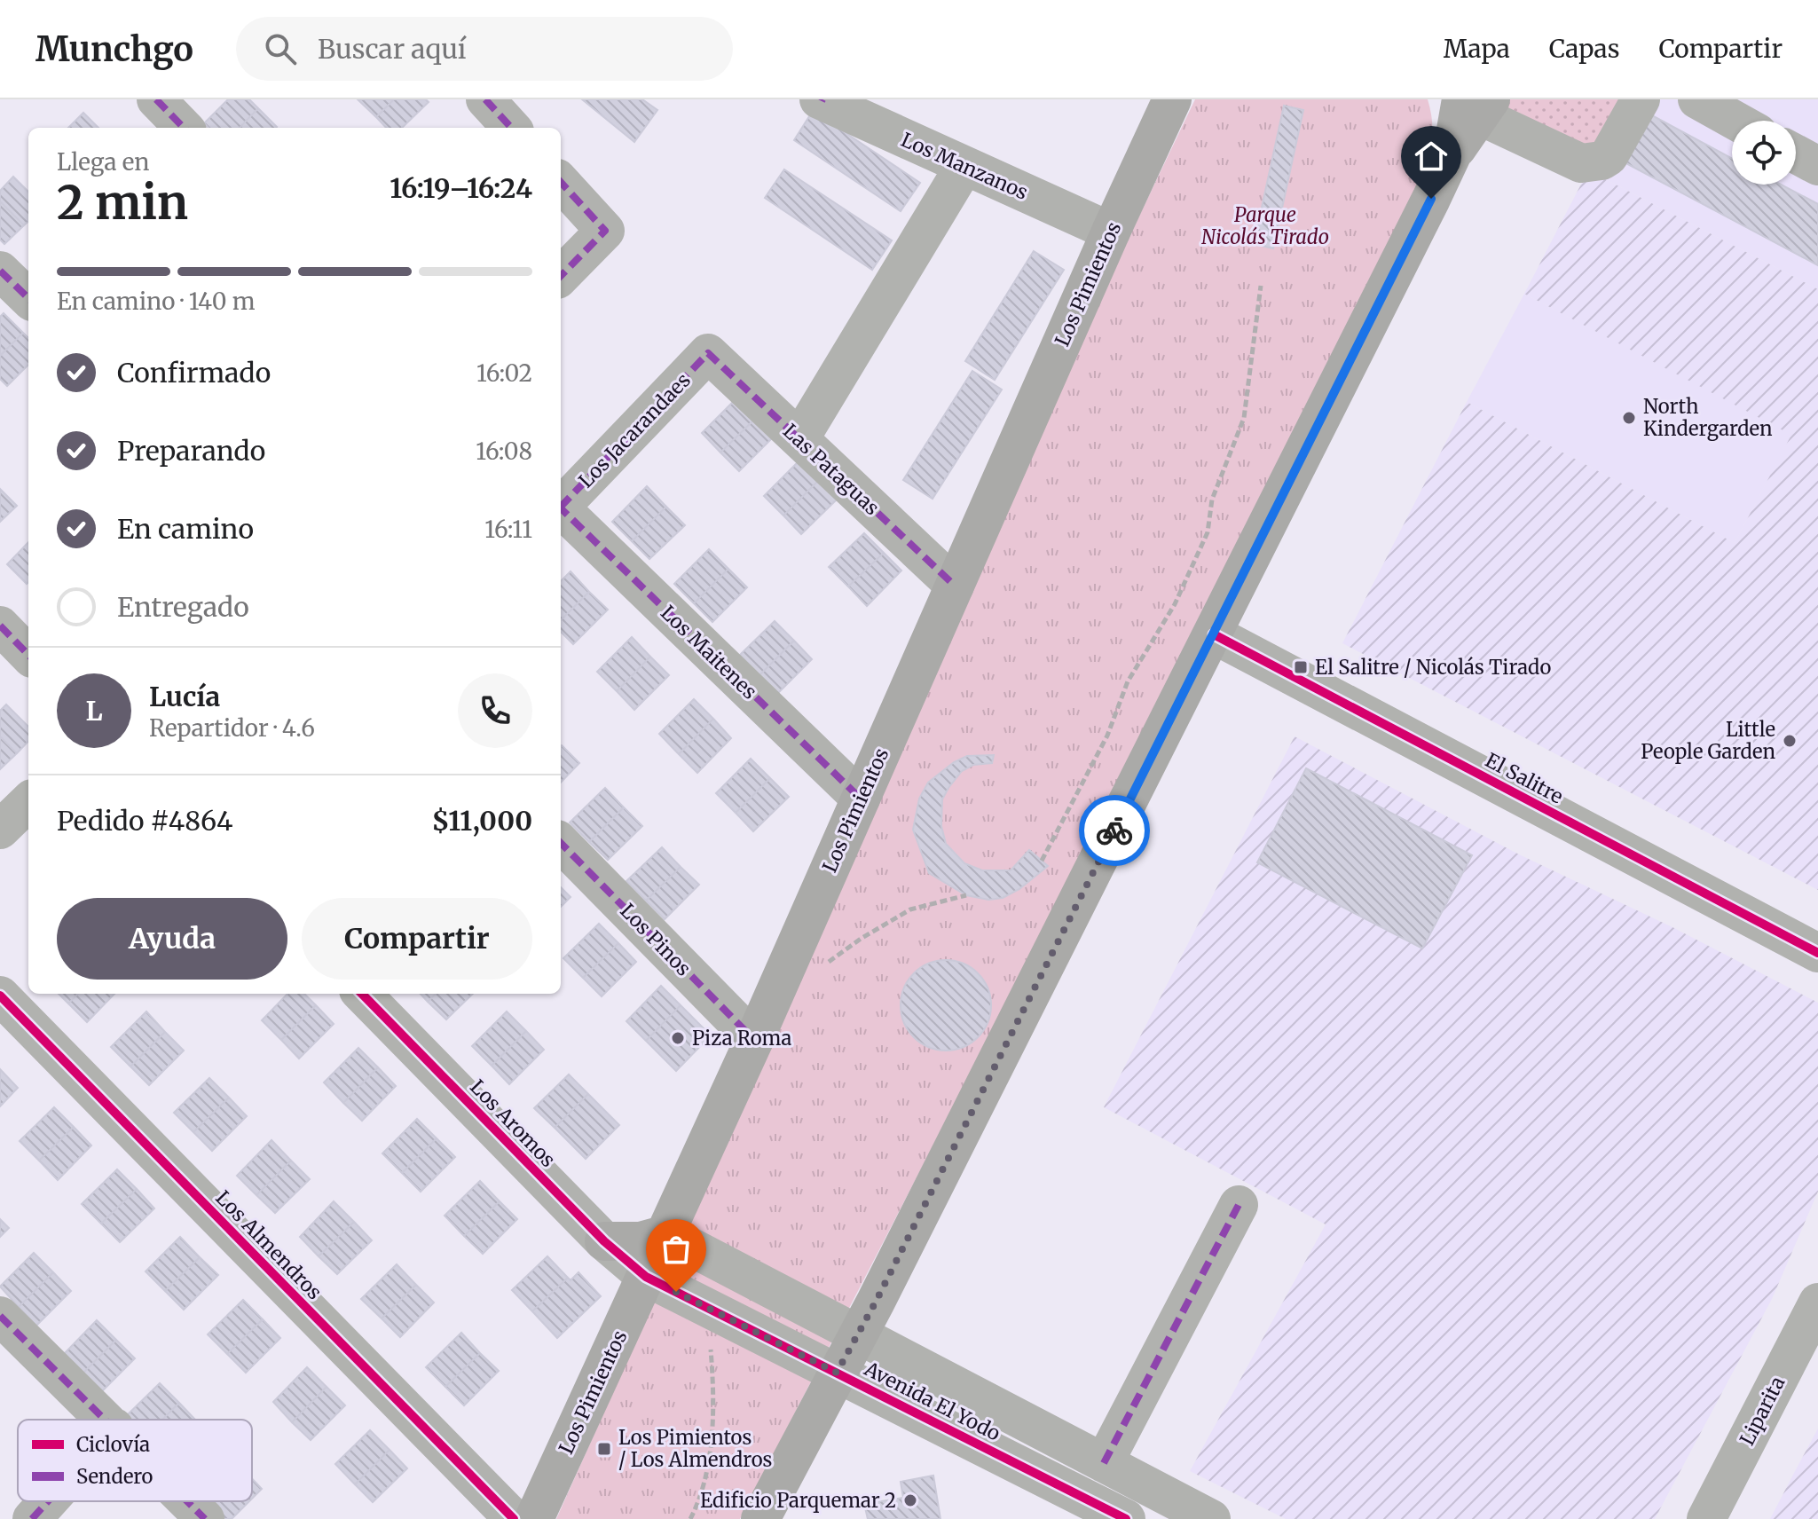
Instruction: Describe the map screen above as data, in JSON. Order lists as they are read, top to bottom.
{
  "streets": {
    "main road": ["Los Pimientos"],
    "street": [
      "Los Manzanos",
      "Los Jacarandaes",
      "Las Pataguas",
      "Los Maitenes",
      "El Salitre",
      "Los Pinos",
      "Los Aromos",
      "Los Almendros",
      "Avenida El Yodo",
      "Liparita"
    ]
  },
  "crossings": [
    ["Los Manzanos", "Los Pimientos"],
    ["Los Pimientos", "Las Pataguas"],
    ["Los Pimientos", "Los Maitenes"],
    ["Los Pimientos", "Los Pinos"],
    ["Los Pimientos", "Los Aromos"],
    ["Los Pimientos", "Avenida El Yodo"],
    ["Los Jacarandaes", "Las Pataguas"],
    ["Los Aromos", "Avenida El Yodo"]
  ],
  "parks": ["Parque Nicolás Tirado"],
  "places": {
    "other": [
      "North Kindergarden",
      "Little People Garden",
      "Piza Roma",
      "Edificio Parquemar 2"
    ],
    "transit": ["El Salitre / Nicolás Tirado", "Los Pimientos / Los Almendros"]
  },
  "legend": ["Ciclovía", "Sendero"],
  "page": {
    "header": "Munchgo",
    "search": "Buscar aquí",
    "nav": ["Mapa", "Capas", "Compartir"],
    "heading": ["2 min", "Llega en", "16:19–16:24"],
    "panel": [
      "Lucía",
      "Repartidor · 4.6",
      "Pedido #4864",
      "$11,000"
    ],
    "bar": "En camino · 140 m",
    "list": [
      ["Confirmado", "16:02"],
      ["Preparando", "16:08"],
      ["En camino", "16:11"],
      "Entregado"
    ],
    "round": "L",
    "buttons": ["Ayuda", "Compartir"]
  }
}
